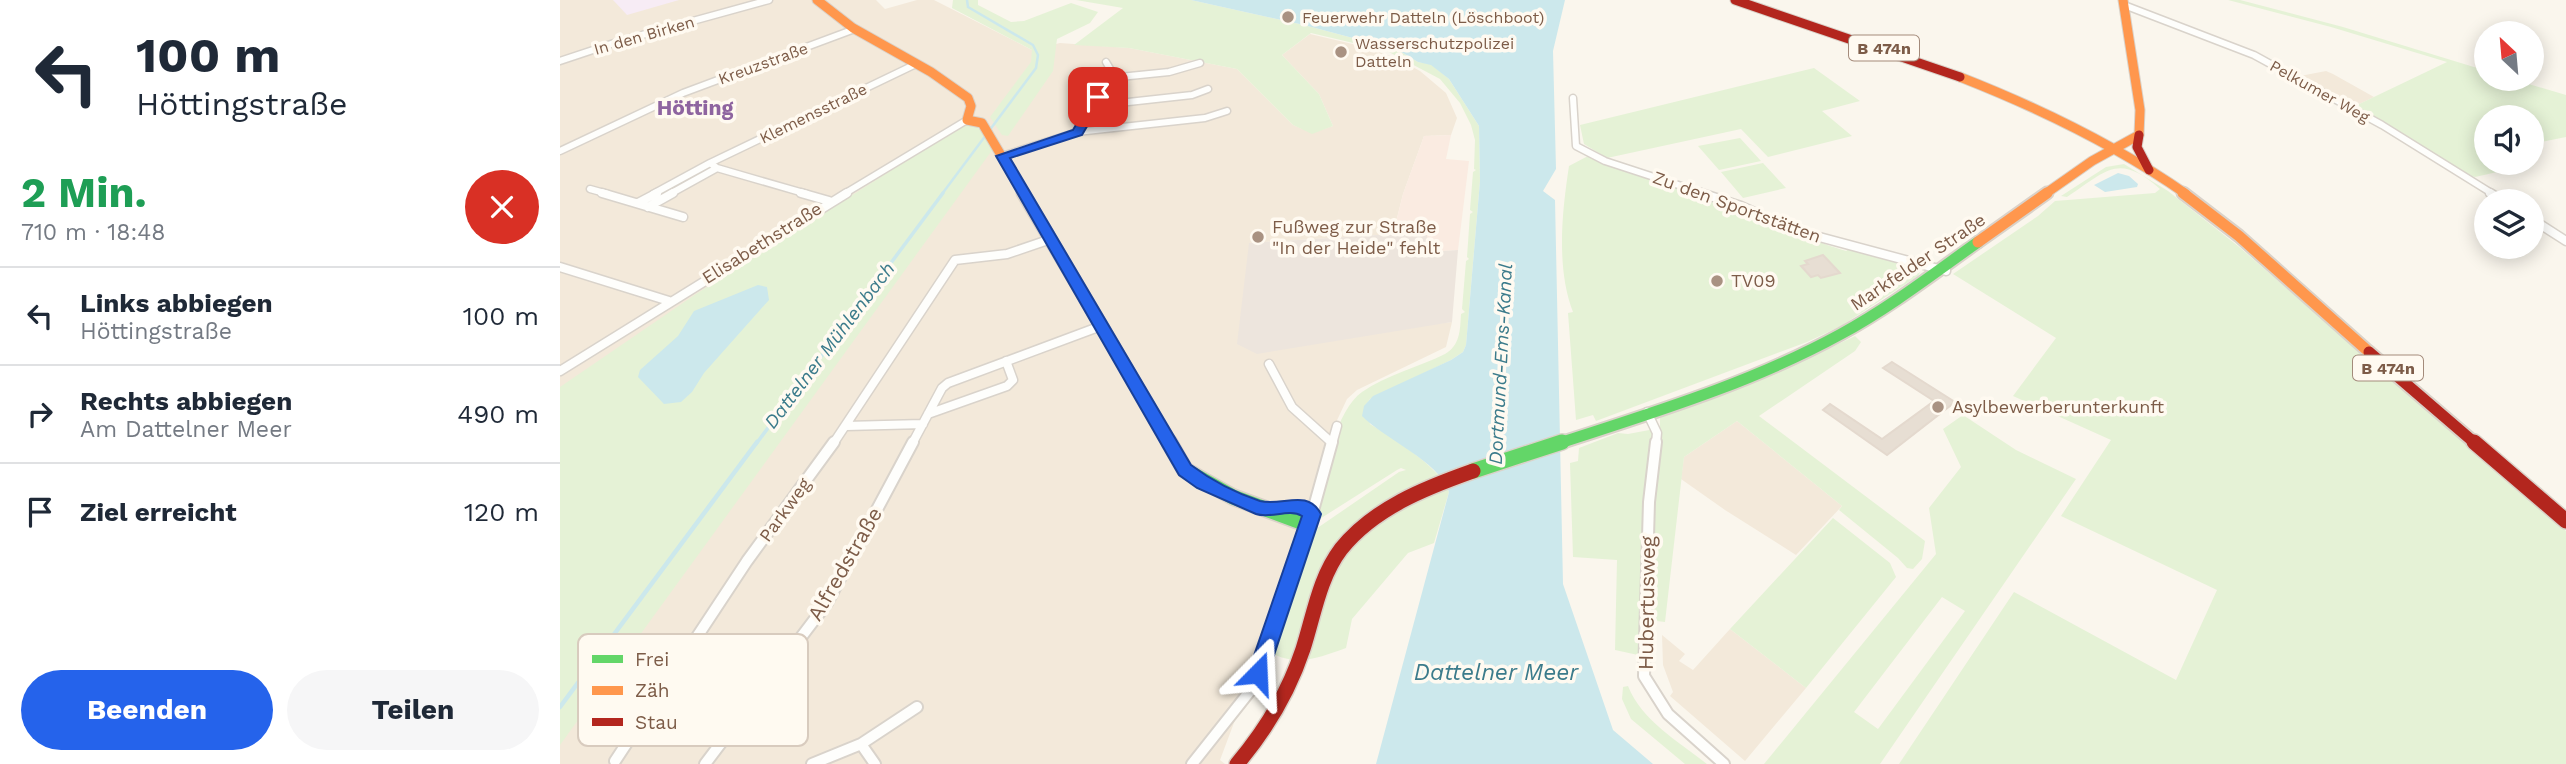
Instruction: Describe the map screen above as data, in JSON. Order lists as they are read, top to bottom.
{
  "streets": {
    "street": [
      "In den Birken",
      "B 474n",
      "Kreuzstraße",
      "Pelkumer Weg",
      "Klemensstraße",
      "Zu den Sportstätten",
      "Elisabethstraße",
      "Markfelder Straße",
      "Parkweg",
      "Alfredstraße",
      "Hubertusweg"
    ]
  },
  "crossings": [
    ["B 474n", "Markfelder Straße"],
    ["Zu den Sportstätten", "Markfelder Straße"],
    ["Markfelder Straße", "Hubertusweg"]
  ],
  "districts": ["Hötting"],
  "water": ["Dattelner Mühlenbach", "Dortmund-Ems-Kanal", "Dattelner Meer"],
  "places": [
    "Feuerwehr Datteln (Löschboot)",
    "Wasserschutzpolizei Datteln",
    "Fußweg zur Straße \"In der Heide\" fehlt",
    "TV09",
    "Asylbewerberunterkunft"
  ],
  "legend": ["Frei", "Zäh", "Stau"],
  "north": "top left",
  "page": {
    "turn": ["100 m", "Höttingstraße"],
    "heading": ["2 Min.", "710 m · 18:48"],
    "list": [
      {
        "name": "Links abbiegen",
        "note": "Höttingstraße",
        "value": "100 m"
      },
      {
        "name": "Rechts abbiegen",
        "note": "Am Dattelner Meer",
        "value": "490 m"
      },
      {
        "name": "Ziel erreicht",
        "value": "120 m"
      }
    ],
    "buttons": ["Beenden", "Teilen"]
  }
}
